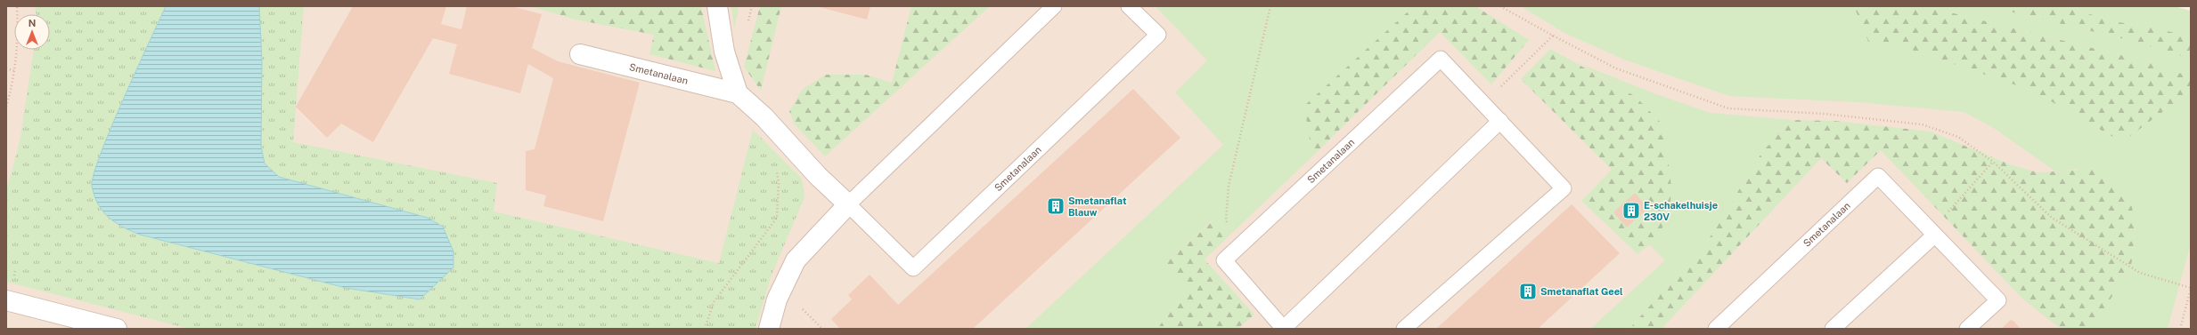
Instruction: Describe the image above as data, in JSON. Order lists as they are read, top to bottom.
{
  "streets": {
    "street": ["Smetanalaan"]
  },
  "places": {
    "building": ["Smetanaflat Blauw", "E-schakelhuisje 230V", "Smetanaflat Geel"]
  },
  "north": "top"
}
